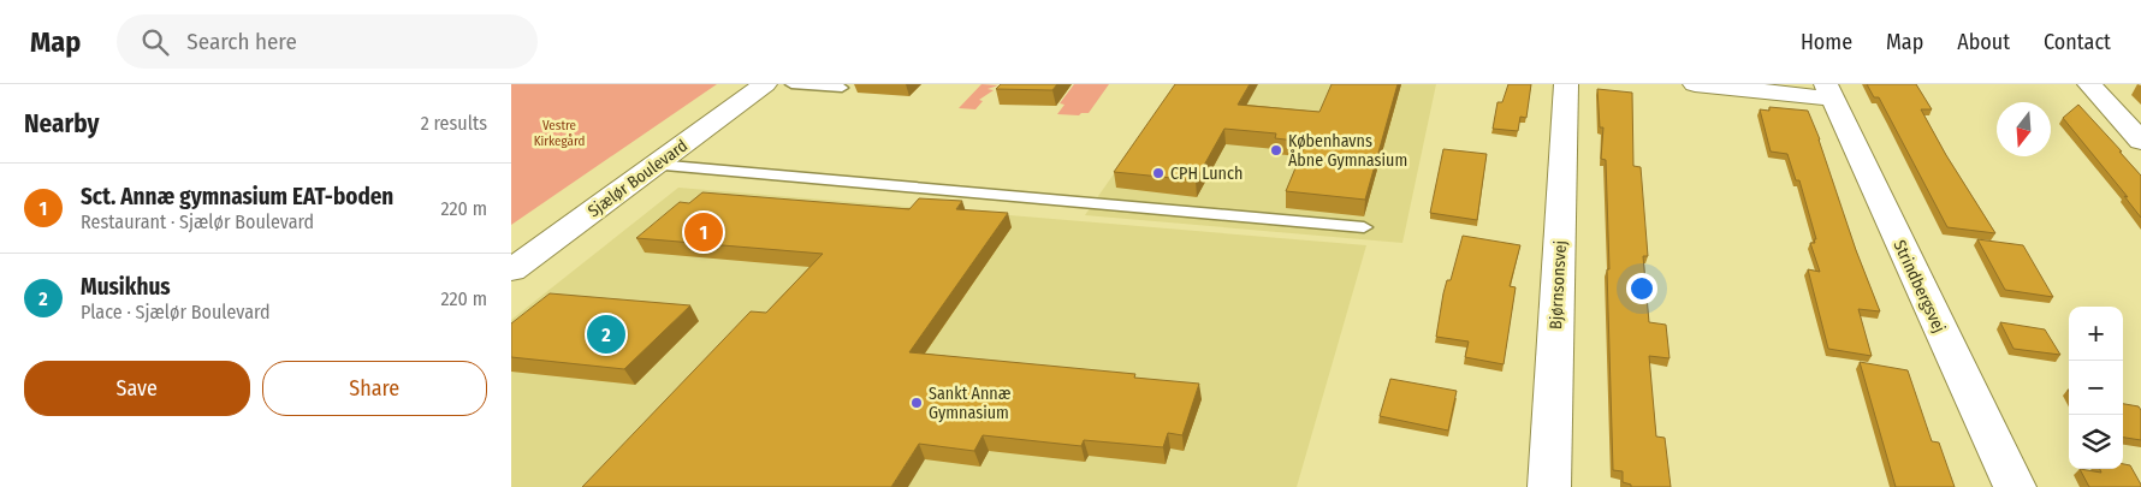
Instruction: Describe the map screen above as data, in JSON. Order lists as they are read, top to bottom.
{
  "streets": {
    "street": ["Sjælør Boulevard", "Bjørnsonsvej", "Strindbergsvej"]
  },
  "parks": ["Vestre Kirkegård"],
  "places": ["Københavns Åbne Gymnasium", "CPH Lunch", "Sankt Annæ Gymnasium"],
  "north": "bottom",
  "page": {
    "header": "Map",
    "search": "Search here",
    "nav": [
      "Home",
      "Map",
      "About",
      "Contact"
    ],
    "heading": ["Nearby", "2 results"],
    "list": [
      {
        "mark": "1",
        "name": "Sct. Annæ gymnasium EAT-boden",
        "note": "Restaurant · Sjælør Boulevard",
        "value": "220 m"
      },
      {
        "mark": "2",
        "name": "Musikhus",
        "note": "Place · Sjælør Boulevard",
        "value": "220 m"
      }
    ],
    "pins": ["1", "2"],
    "map_buttons": ["+", "−"],
    "buttons": ["Save", "Share"]
  }
}
